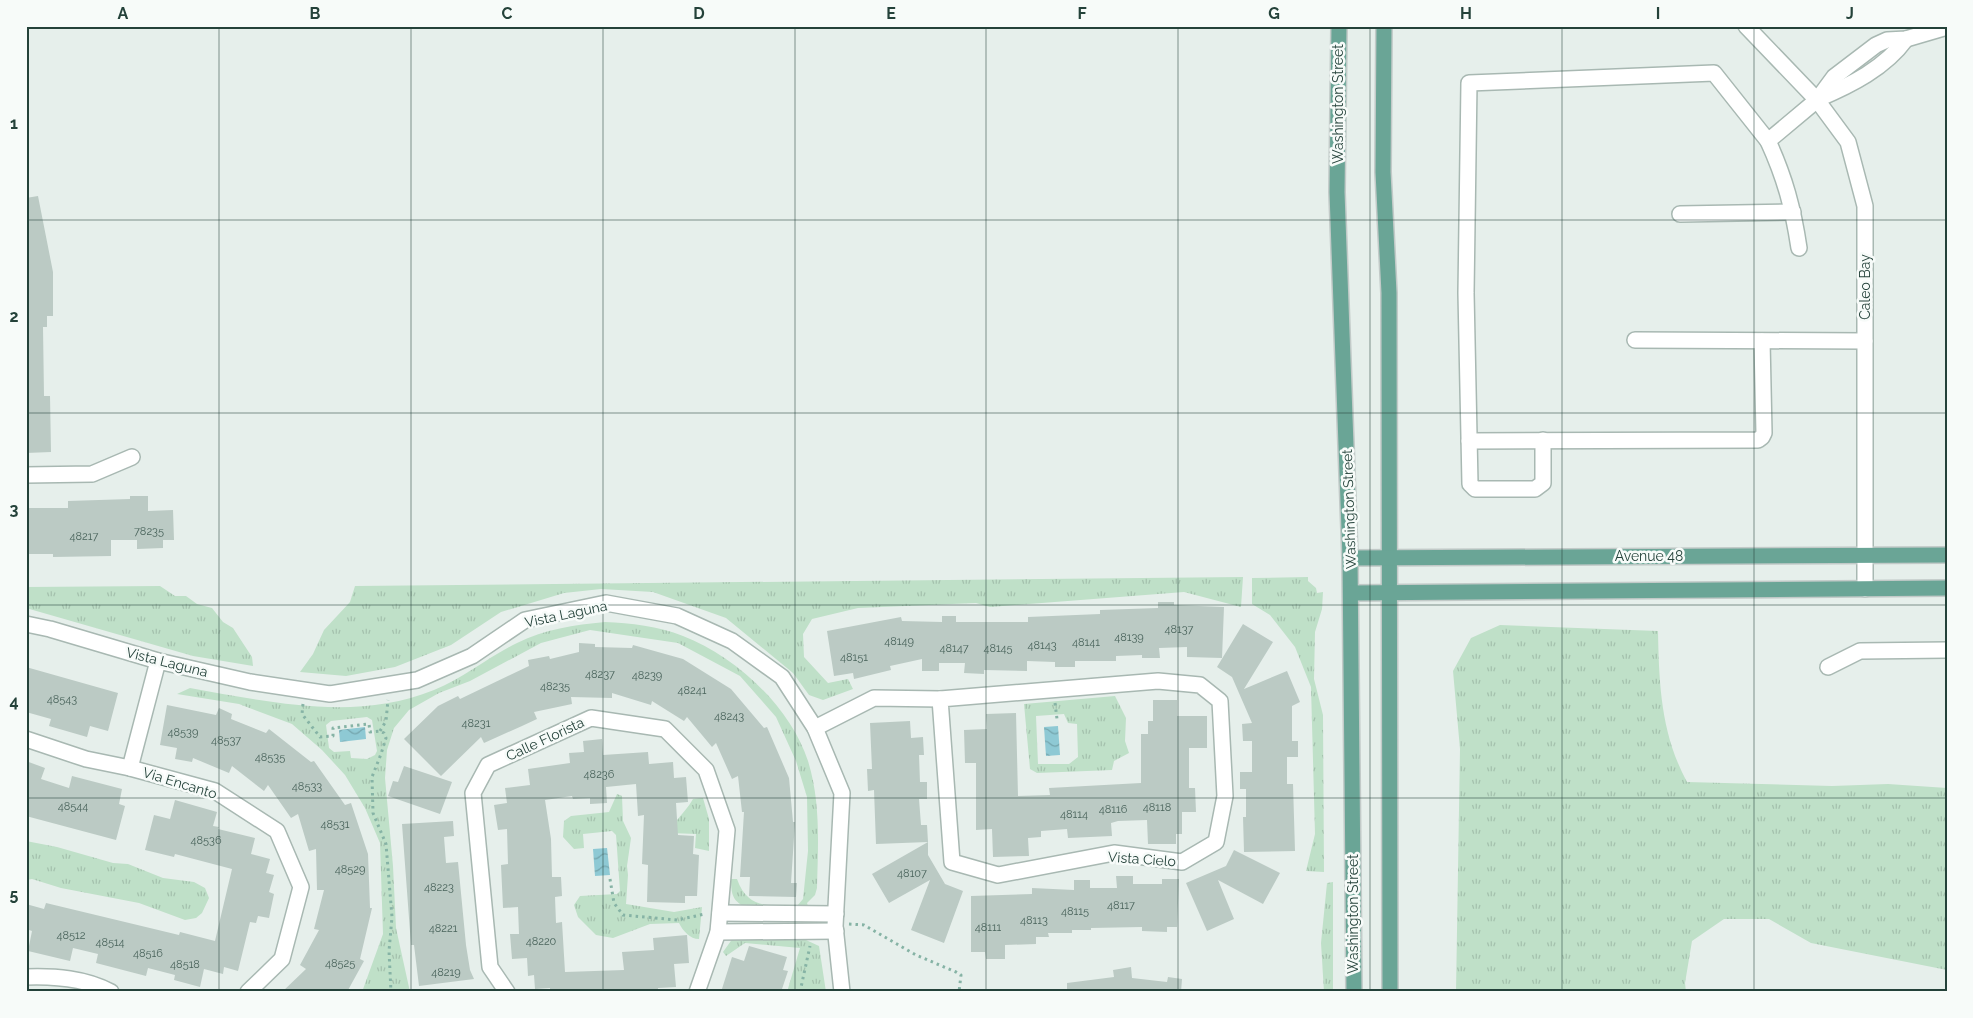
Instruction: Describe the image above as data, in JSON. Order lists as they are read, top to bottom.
{
  "streets": {
    "main road": ["Washington Street", "Avenue 48"],
    "street": [
      "Caleo Bay",
      "Vista Laguna",
      "Calle Florista",
      "Via Encanto",
      "Vista Cielo"
    ]
  },
  "crossings": [
    ["Washington Street", "Avenue 48"],
    ["Caleo Bay", "Avenue 48"],
    ["Vista Laguna", "Via Encanto"],
    ["Vista Laguna", "Vista Cielo"]
  ],
  "house_numbers": [
    "78235",
    "48217",
    "48137",
    "48139",
    "48149",
    "48141",
    "48143",
    "48147",
    "48145",
    "48151",
    "48237",
    "48239",
    "48235",
    "48241",
    "48543",
    "48243",
    "48231",
    "48539",
    "48537",
    "48535",
    "48236",
    "48533",
    "48544",
    "48118",
    "48116",
    "48114",
    "48531",
    "48536",
    "48529",
    "48107",
    "48223",
    "48117",
    "48115",
    "48113",
    "48111",
    "48221",
    "48512",
    "48220",
    "48514",
    "48516",
    "48525",
    "48518",
    "48219"
  ],
  "grid": {
    "columns": [
      "A",
      "B",
      "C",
      "D",
      "E",
      "F",
      "G",
      "H",
      "I",
      "J"
    ],
    "rows": [
      "1",
      "2",
      "3",
      "4",
      "5"
    ]
  }
}
